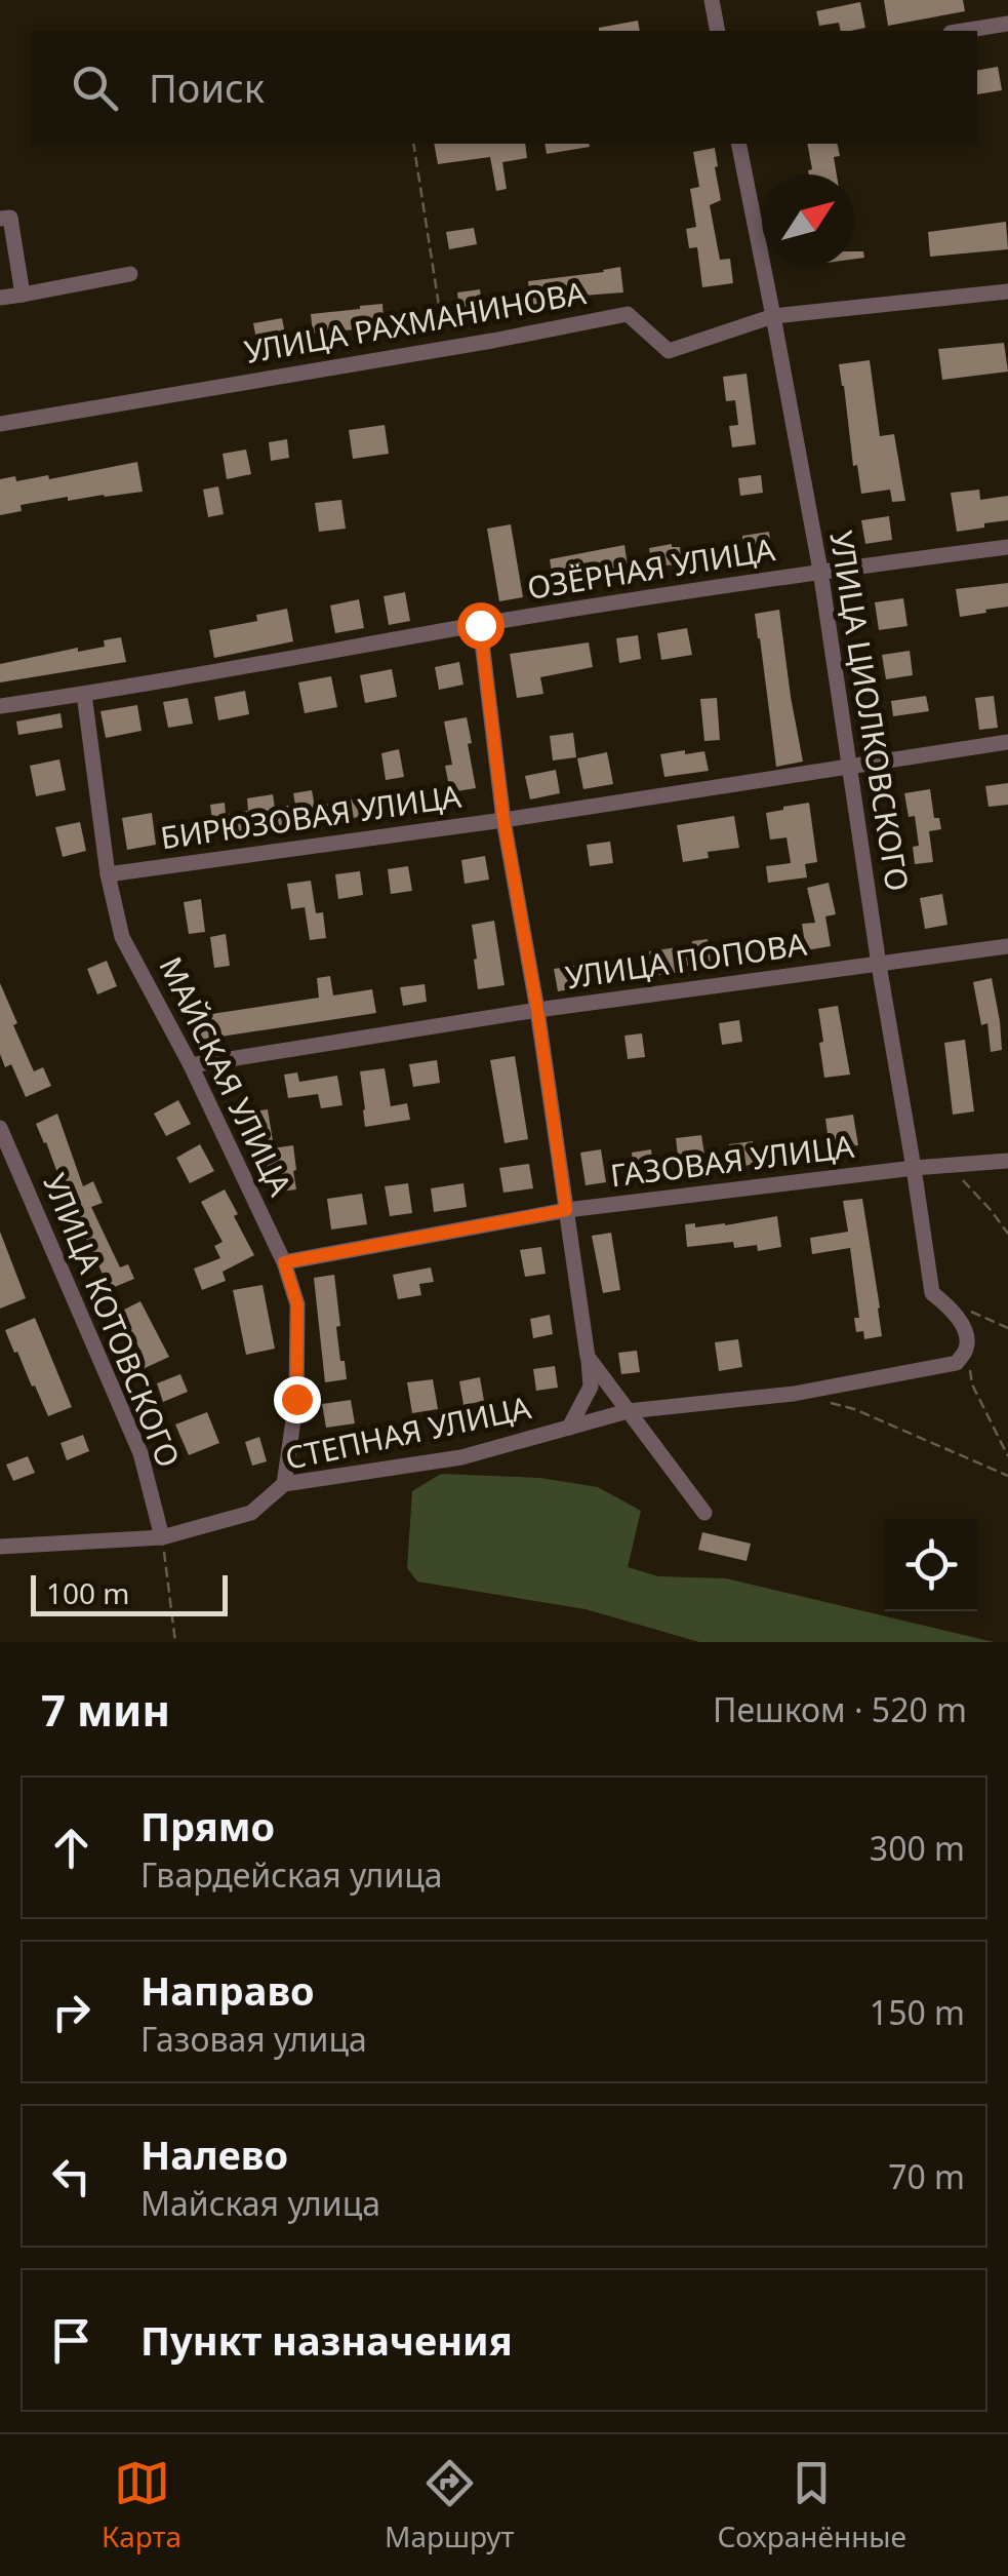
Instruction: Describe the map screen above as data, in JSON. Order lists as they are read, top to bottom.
{
  "streets": {
    "street": [
      "УЛИЦА РАХМАНИНОВА",
      "ОЗЁРНАЯ УЛИЦА",
      "УЛИЦА ЦИОЛКОВСКОГО",
      "БИРЮЗОВАЯ УЛИЦА",
      "УЛИЦА ПОПОВА",
      "МАЙСКАЯ УЛИЦА",
      "ГАЗОВАЯ УЛИЦА",
      "УЛИЦА КОТОВСКОГО",
      "СТЕПНАЯ УЛИЦА"
    ]
  },
  "crossings": [
    ["УЛИЦА РАХМАНИНОВА", "УЛИЦА ЦИОЛКОВСКОГО"],
    ["ОЗЁРНАЯ УЛИЦА", "УЛИЦА ЦИОЛКОВСКОГО"],
    ["ОЗЁРНАЯ УЛИЦА", "МАЙСКАЯ УЛИЦА"],
    ["УЛИЦА ЦИОЛКОВСКОГО", "БИРЮЗОВАЯ УЛИЦА"],
    ["УЛИЦА ЦИОЛКОВСКОГО", "УЛИЦА ПОПОВА"],
    ["УЛИЦА ЦИОЛКОВСКОГО", "ГАЗОВАЯ УЛИЦА"],
    ["БИРЮЗОВАЯ УЛИЦА", "МАЙСКАЯ УЛИЦА"],
    ["УЛИЦА ПОПОВА", "МАЙСКАЯ УЛИЦА"],
    ["МАЙСКАЯ УЛИЦА", "ГАЗОВАЯ УЛИЦА"],
    ["МАЙСКАЯ УЛИЦА", "СТЕПНАЯ УЛИЦА"],
    ["УЛИЦА КОТОВСКОГО", "СТЕПНАЯ УЛИЦА"]
  ],
  "scale_bar": "100 m",
  "north": "top right",
  "page": {
    "search": "Поиск",
    "scale": "100 m",
    "heading": ["7 мин", "Пешком · 520 m"],
    "list": [
      ["Прямо", "Гвардейская улица", "300 m"],
      ["Направо", "Газовая улица", "150 m"],
      ["Налево", "Майская улица", "70 m"],
      "Пункт назначения"
    ],
    "nav": ["Карта", "Маршрут", "Сохранённые"]
  }
}
